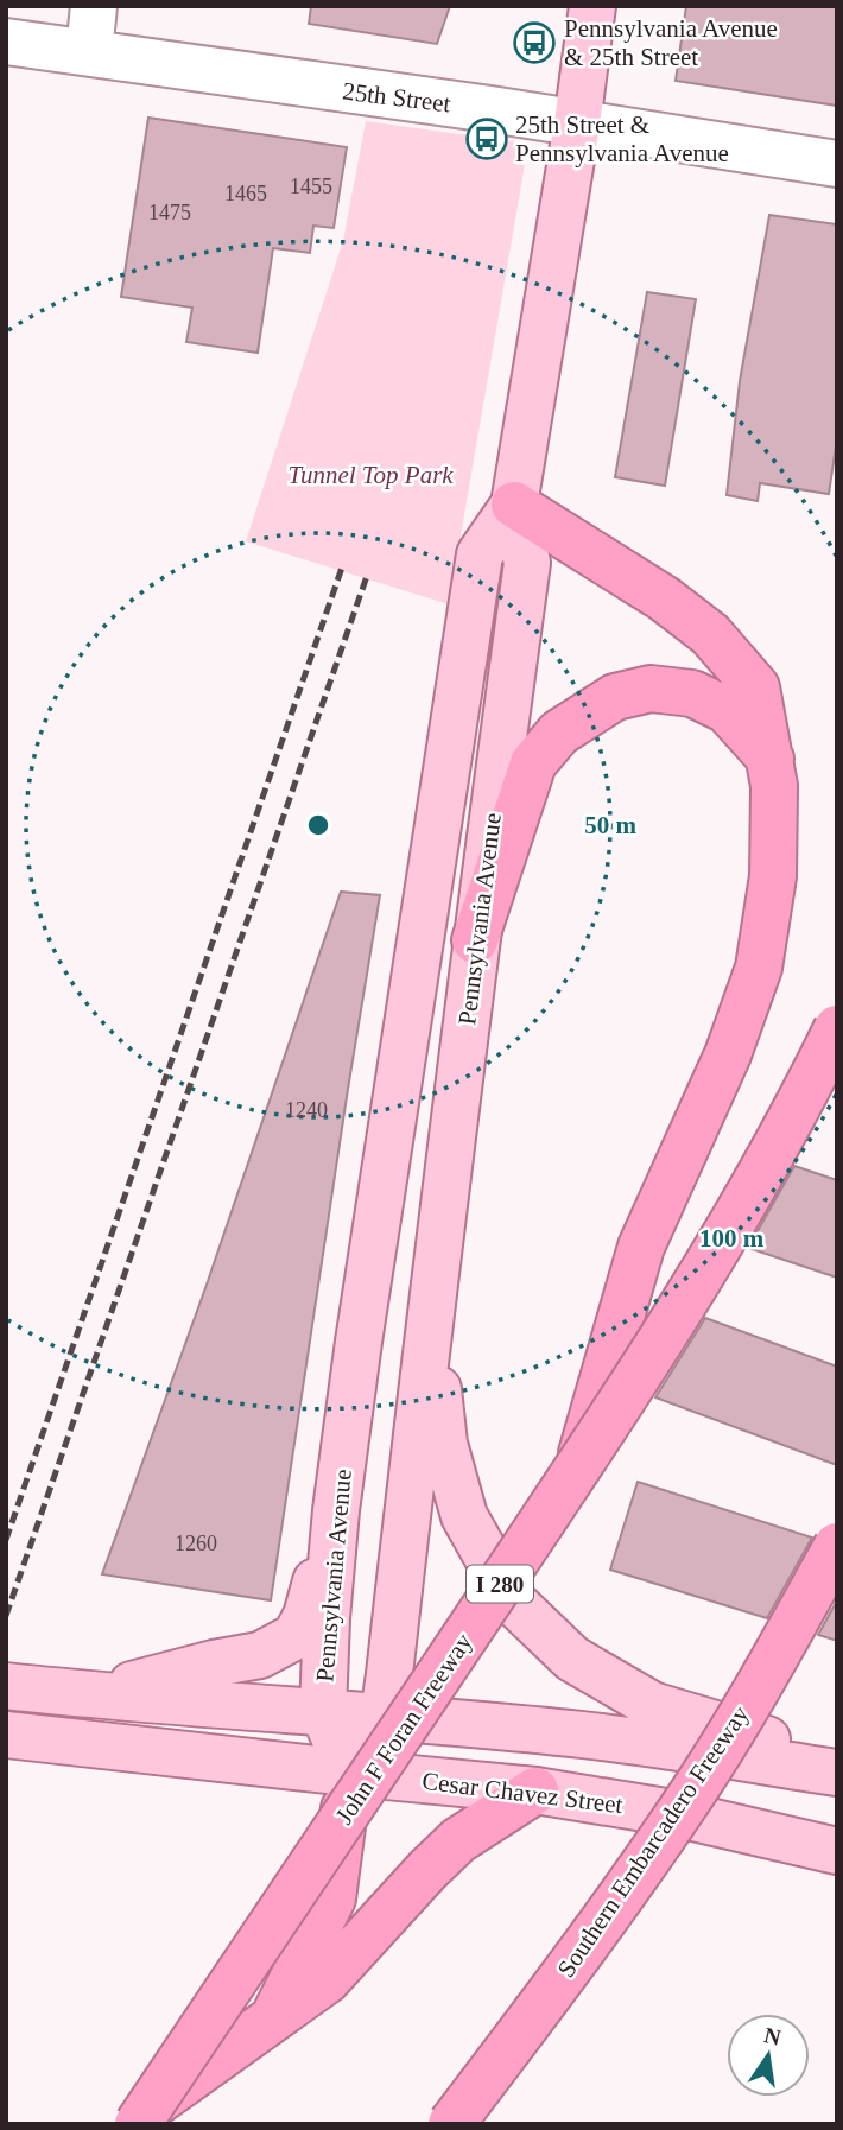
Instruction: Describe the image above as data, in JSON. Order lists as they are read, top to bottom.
{
  "streets": {
    "highway": ["I 280", "John F Foran Freeway", "Southern Embarcadero Freeway"],
    "main road": ["Pennsylvania Avenue", "Cesar Chavez Street"],
    "street": ["25th Street"]
  },
  "crossings": [
    ["25th Street", "Pennsylvania Avenue"],
    ["Pennsylvania Avenue", "Cesar Chavez Street"]
  ],
  "parks": ["Tunnel Top Park"],
  "places": {
    "bus stop": ["Pennsylvania Avenue & 25th Street", "25th Street & Pennsylvania Avenue"]
  },
  "house_numbers": [
    "1455",
    "1465",
    "1475",
    "1240",
    "1260"
  ],
  "north": "top",
  "rings": ["50 m", "100 m"]
}
